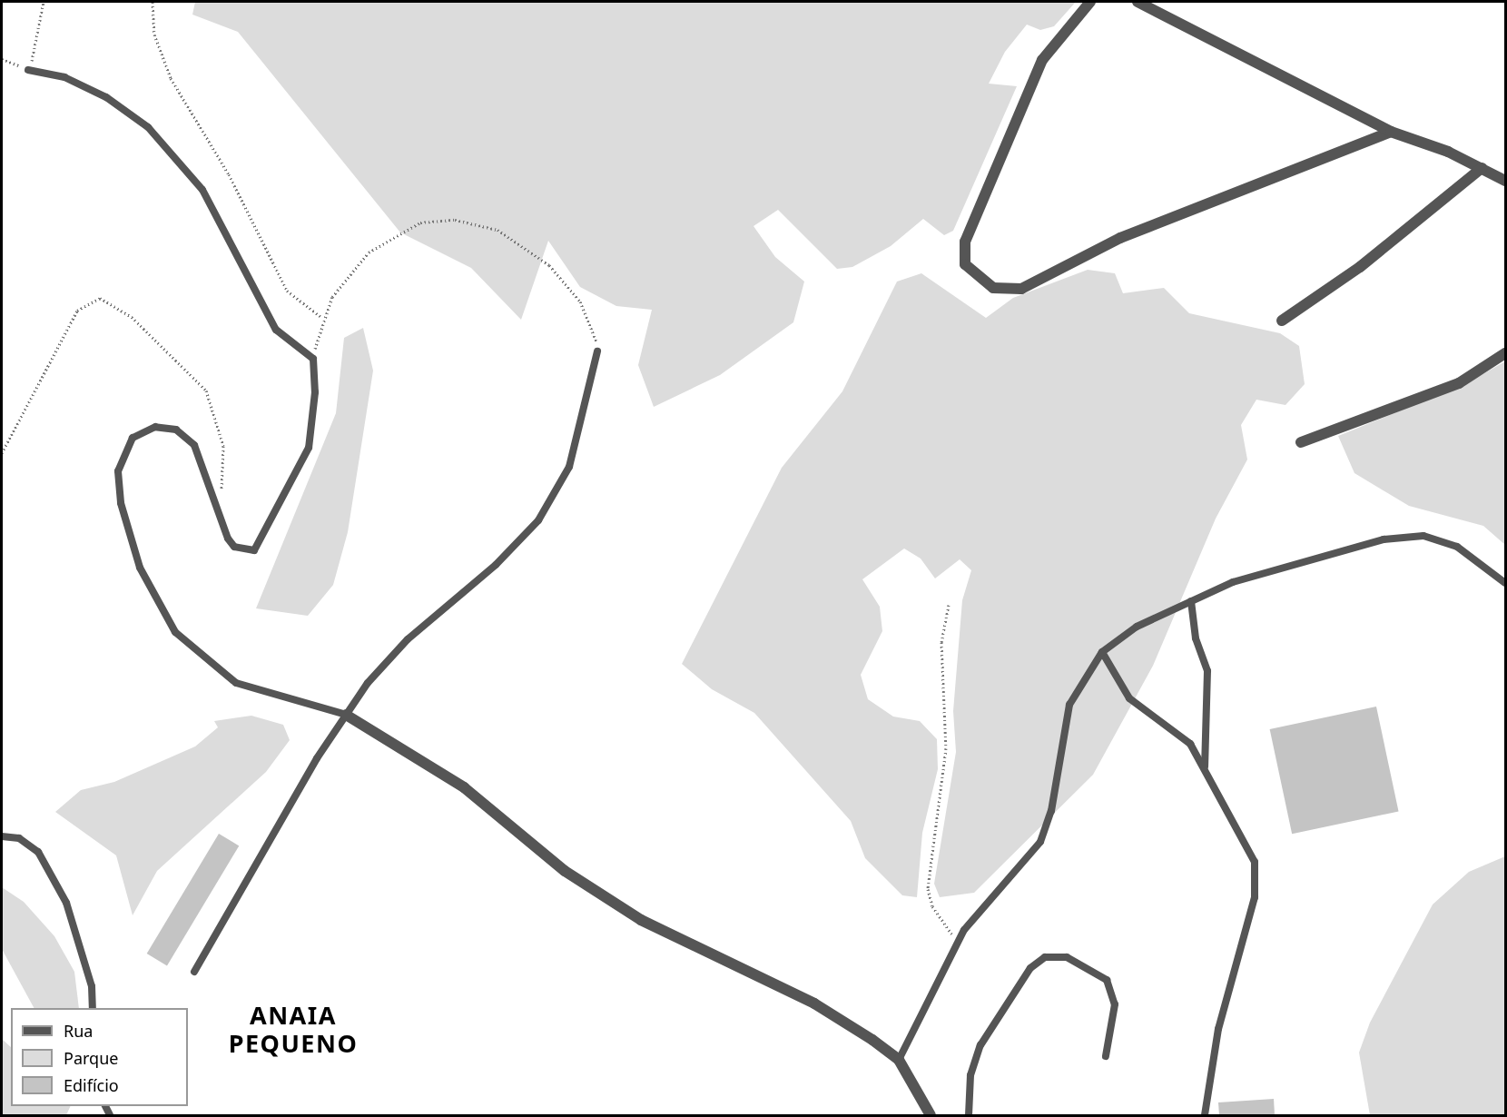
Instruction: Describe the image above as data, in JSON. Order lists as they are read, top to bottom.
{
  "districts": ["ANAIA PEQUENO"],
  "legend": ["Rua", "Parque", "Edifício"]
}
